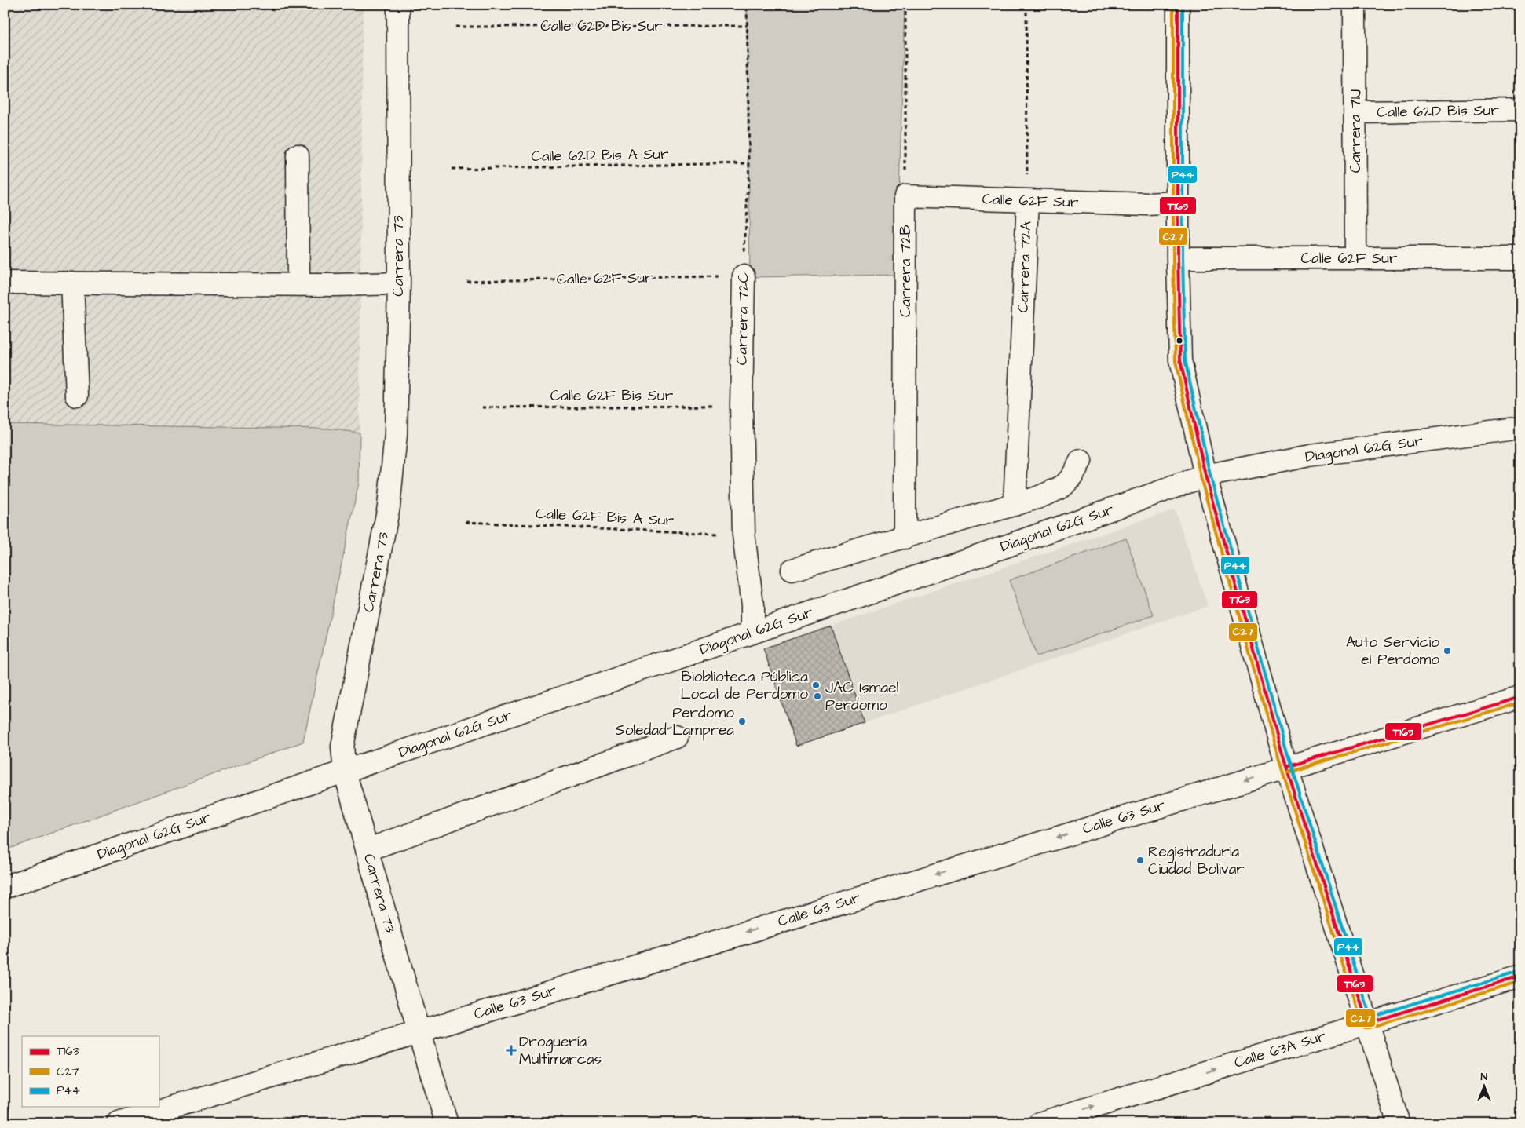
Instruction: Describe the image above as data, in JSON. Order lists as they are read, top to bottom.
{
  "streets": {
    "street": [
      "Calle 62D Bis Sur",
      "Carrera 71J",
      "Calle 62F Sur",
      "Carrera 73",
      "Carrera 72A",
      "Carrera 72B",
      "Carrera 72C",
      "Diagonal 62G Sur",
      "Calle 63 Sur",
      "Calle 63A Sur"
    ],
    "path": ["Calle 62D Bis A Sur", "Calle 62F Bis Sur", "Calle 62F Bis A Sur"]
  },
  "crossings": [
    ["Calle 62D Bis Sur", "Carrera 71J"],
    ["Calle 62D Bis Sur", "Carrera 72C"],
    ["Carrera 71J", "Calle 62F Sur"],
    ["Calle 62D Bis A Sur", "Carrera 72C"],
    ["Calle 62F Sur", "Carrera 72A"],
    ["Calle 62F Sur", "Carrera 72B"],
    ["Calle 62F Sur", "Carrera 72C"],
    ["Carrera 73", "Diagonal 62G Sur"],
    ["Carrera 73", "Calle 63 Sur"],
    ["Carrera 72C", "Calle 62F Bis Sur"],
    ["Carrera 72C", "Diagonal 62G Sur"],
    ["Carrera 72C", "Calle 62F Bis A Sur"]
  ],
  "one_way": ["Calle 63 Sur", "Calle 63A Sur"],
  "places": {
    "other": [
      "Auto Servicio el Perdomo",
      "Bioblioteca Pública Local de Perdomo",
      "JAC Ismael Perdomo",
      "Perdomo Soledad Lamprea",
      "Registraduria Ciudad Bolivar"
    ],
    "health": ["Droguería Multimarcas"]
  },
  "lines": ["transit line T163", "transit line C27", "transit line P44"],
  "legend": ["T163", "C27", "P44"],
  "north": "top"
}
